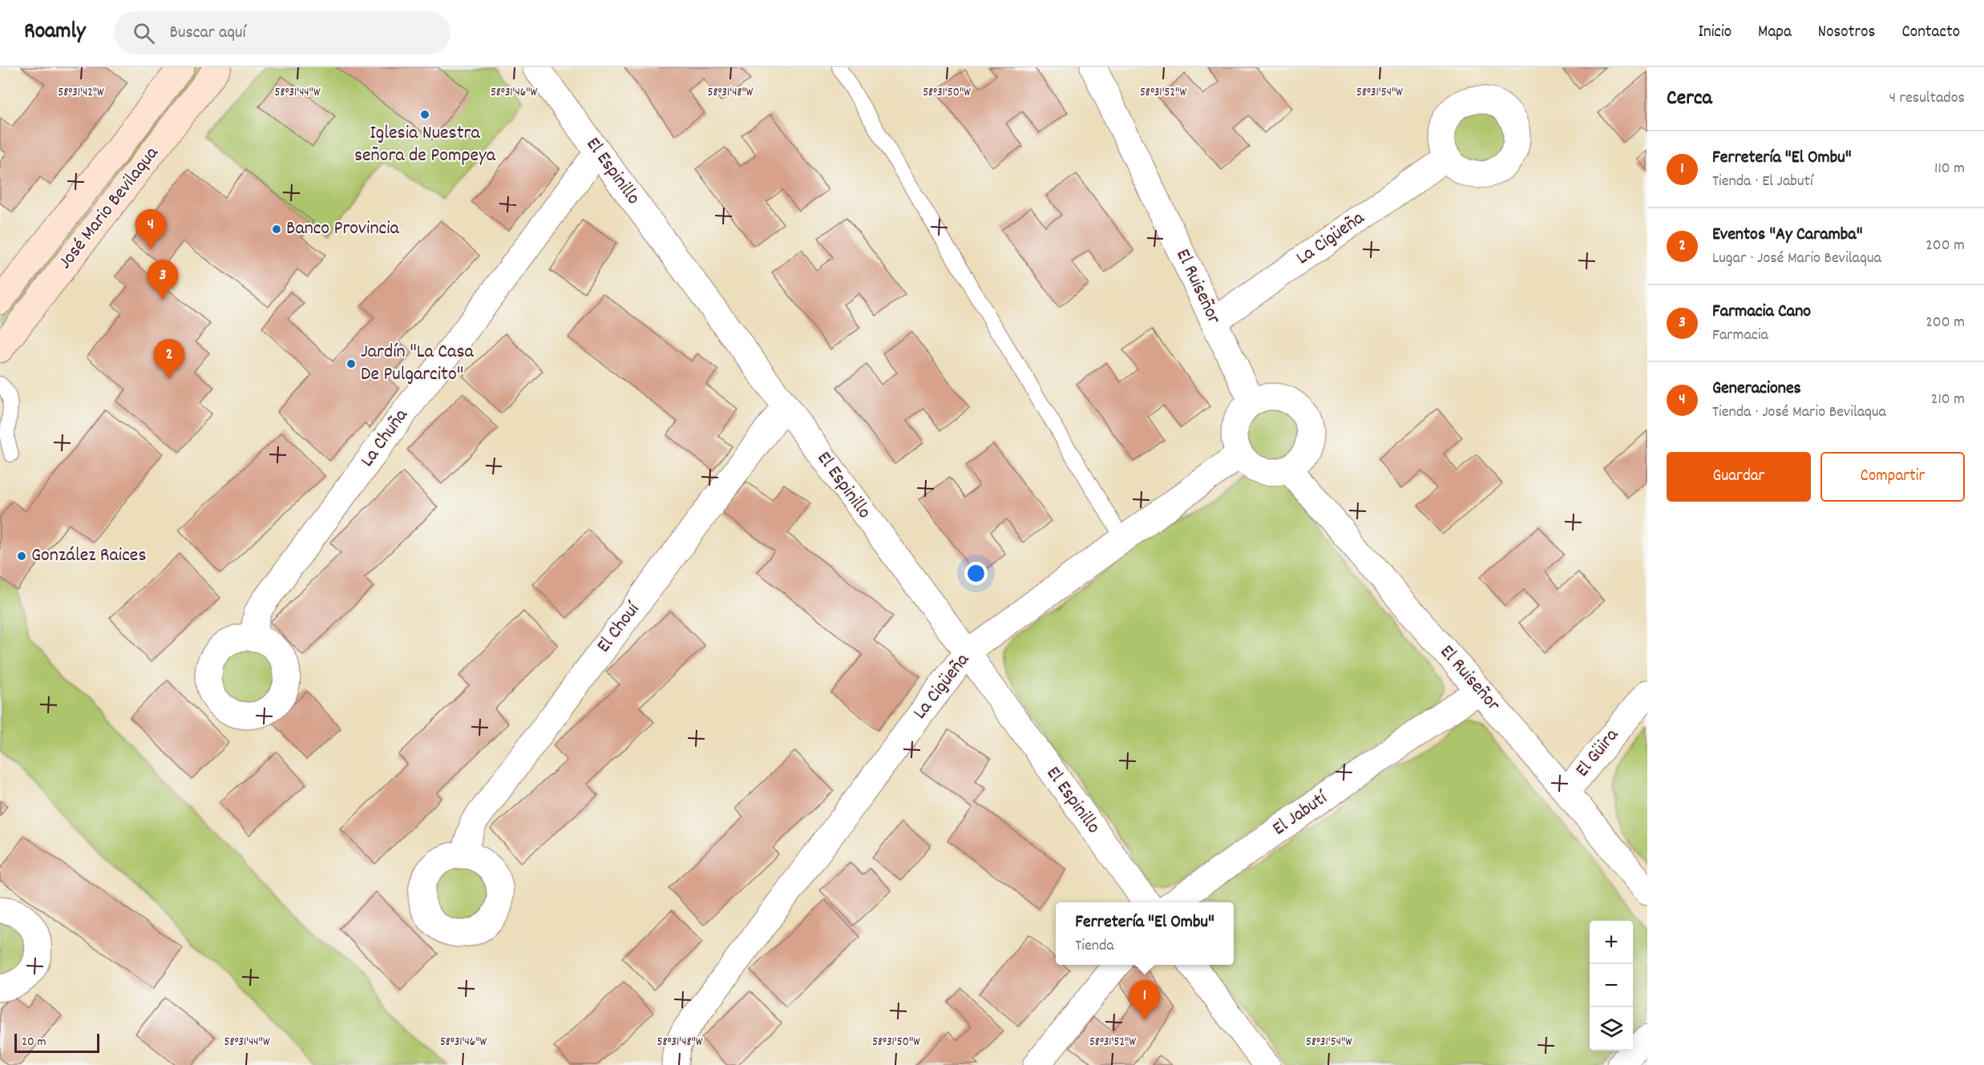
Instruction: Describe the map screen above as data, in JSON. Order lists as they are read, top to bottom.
{
  "streets": {
    "main road": ["José Mario Bevilaqua"],
    "street": [
      "El Espinillo",
      "La Cigüeña",
      "El Ruiseñor",
      "La Chuña",
      "El Chouí",
      "El Güira",
      "El Jabutí"
    ]
  },
  "crossings": [
    ["El Espinillo", "La Cigüeña"],
    ["El Espinillo", "La Chuña"],
    ["El Espinillo", "El Chouí"],
    ["La Cigüeña", "El Ruiseñor"],
    ["El Ruiseñor", "El Güira"],
    ["El Ruiseñor", "El Jabutí"]
  ],
  "places": [
    "Iglesia Nuestra señora de Pompeya",
    "Banco Provincia",
    "Jardín \"La Casa De Pulgarcito\"",
    "González Raices"
  ],
  "scale_bar": "20 m",
  "page": {
    "header": "Roamly",
    "search": "Buscar aquí",
    "nav": [
      "Inicio",
      "Mapa",
      "Nosotros",
      "Contacto"
    ],
    "heading": ["Cerca", "4 resultados"],
    "list": [
      {
        "mark": "1",
        "name": "Ferretería \"El Ombu\"",
        "note": "Tienda · El Jabutí",
        "value": "110 m"
      },
      {
        "mark": "2",
        "name": "Eventos \"Ay Caramba\"",
        "note": "Lugar · José Mario Bevilaqua",
        "value": "200 m"
      },
      {
        "mark": "3",
        "name": "Farmacia Cano",
        "note": "Farmacia",
        "value": "200 m"
      },
      {
        "mark": "4",
        "name": "Generaciones",
        "note": "Tienda · José Mario Bevilaqua",
        "value": "210 m"
      }
    ],
    "pins": [
      "4",
      "3",
      "2",
      "1"
    ],
    "buttons": ["Guardar", "Compartir"],
    "popup": ["Ferretería \"El Ombu\"", "Tienda"],
    "map_buttons": ["+", "−"],
    "scale": "20 m"
  },
  "coordinates": [
    "58°31'42\"W",
    "58°31'44\"W",
    "58°31'46\"W",
    "58°31'48\"W",
    "58°31'50\"W",
    "58°31'52\"W",
    "58°31'54\"W"
  ]
}
